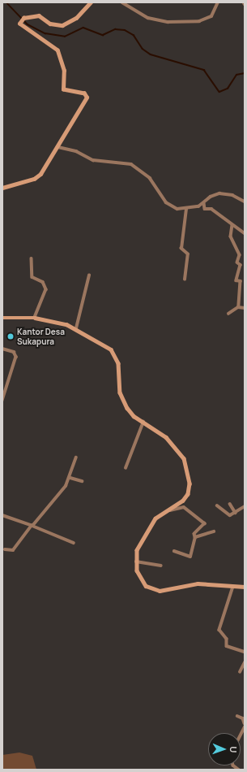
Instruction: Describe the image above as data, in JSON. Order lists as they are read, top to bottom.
{
  "places": ["Kantor Desa Sukapura"],
  "north": "right"
}
